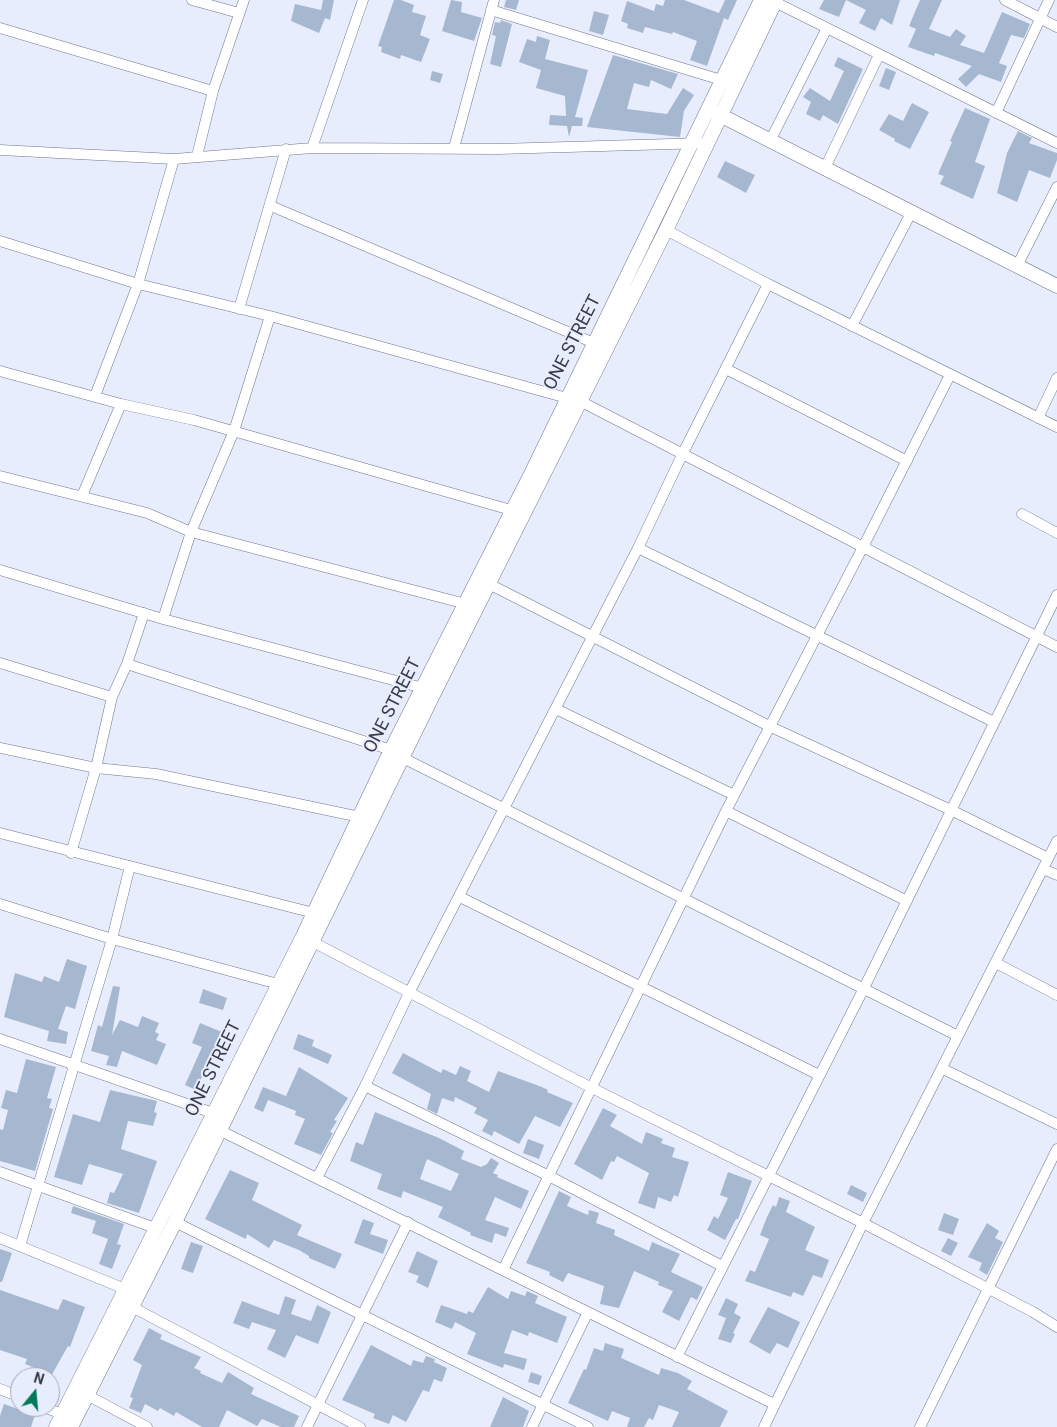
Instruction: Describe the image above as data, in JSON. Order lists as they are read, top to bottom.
{
  "streets": {
    "street": ["ONE STREET"]
  },
  "north": "top"
}
